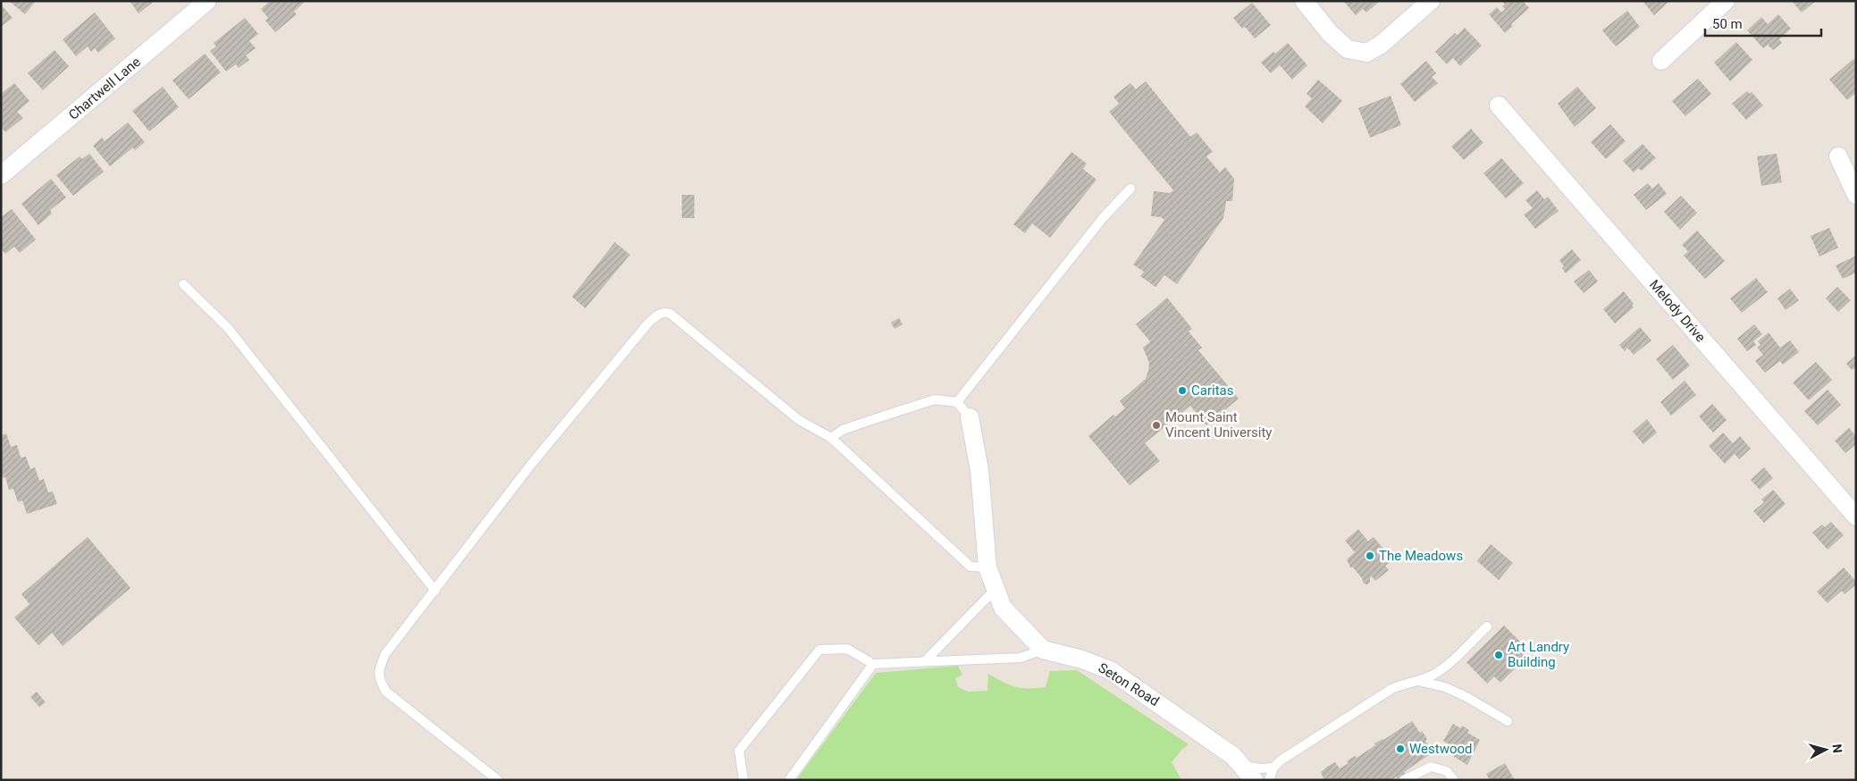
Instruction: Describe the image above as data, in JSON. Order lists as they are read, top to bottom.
{
  "streets": {
    "street": ["Chartwell Lane", "Melody Drive", "Seton Road"]
  },
  "places": [
    "Caritas",
    "Mount Saint Vincent University",
    "The Meadows",
    "Art Landry Building",
    "Westwood"
  ],
  "scale_bar": "50 m",
  "north": "right"
}
